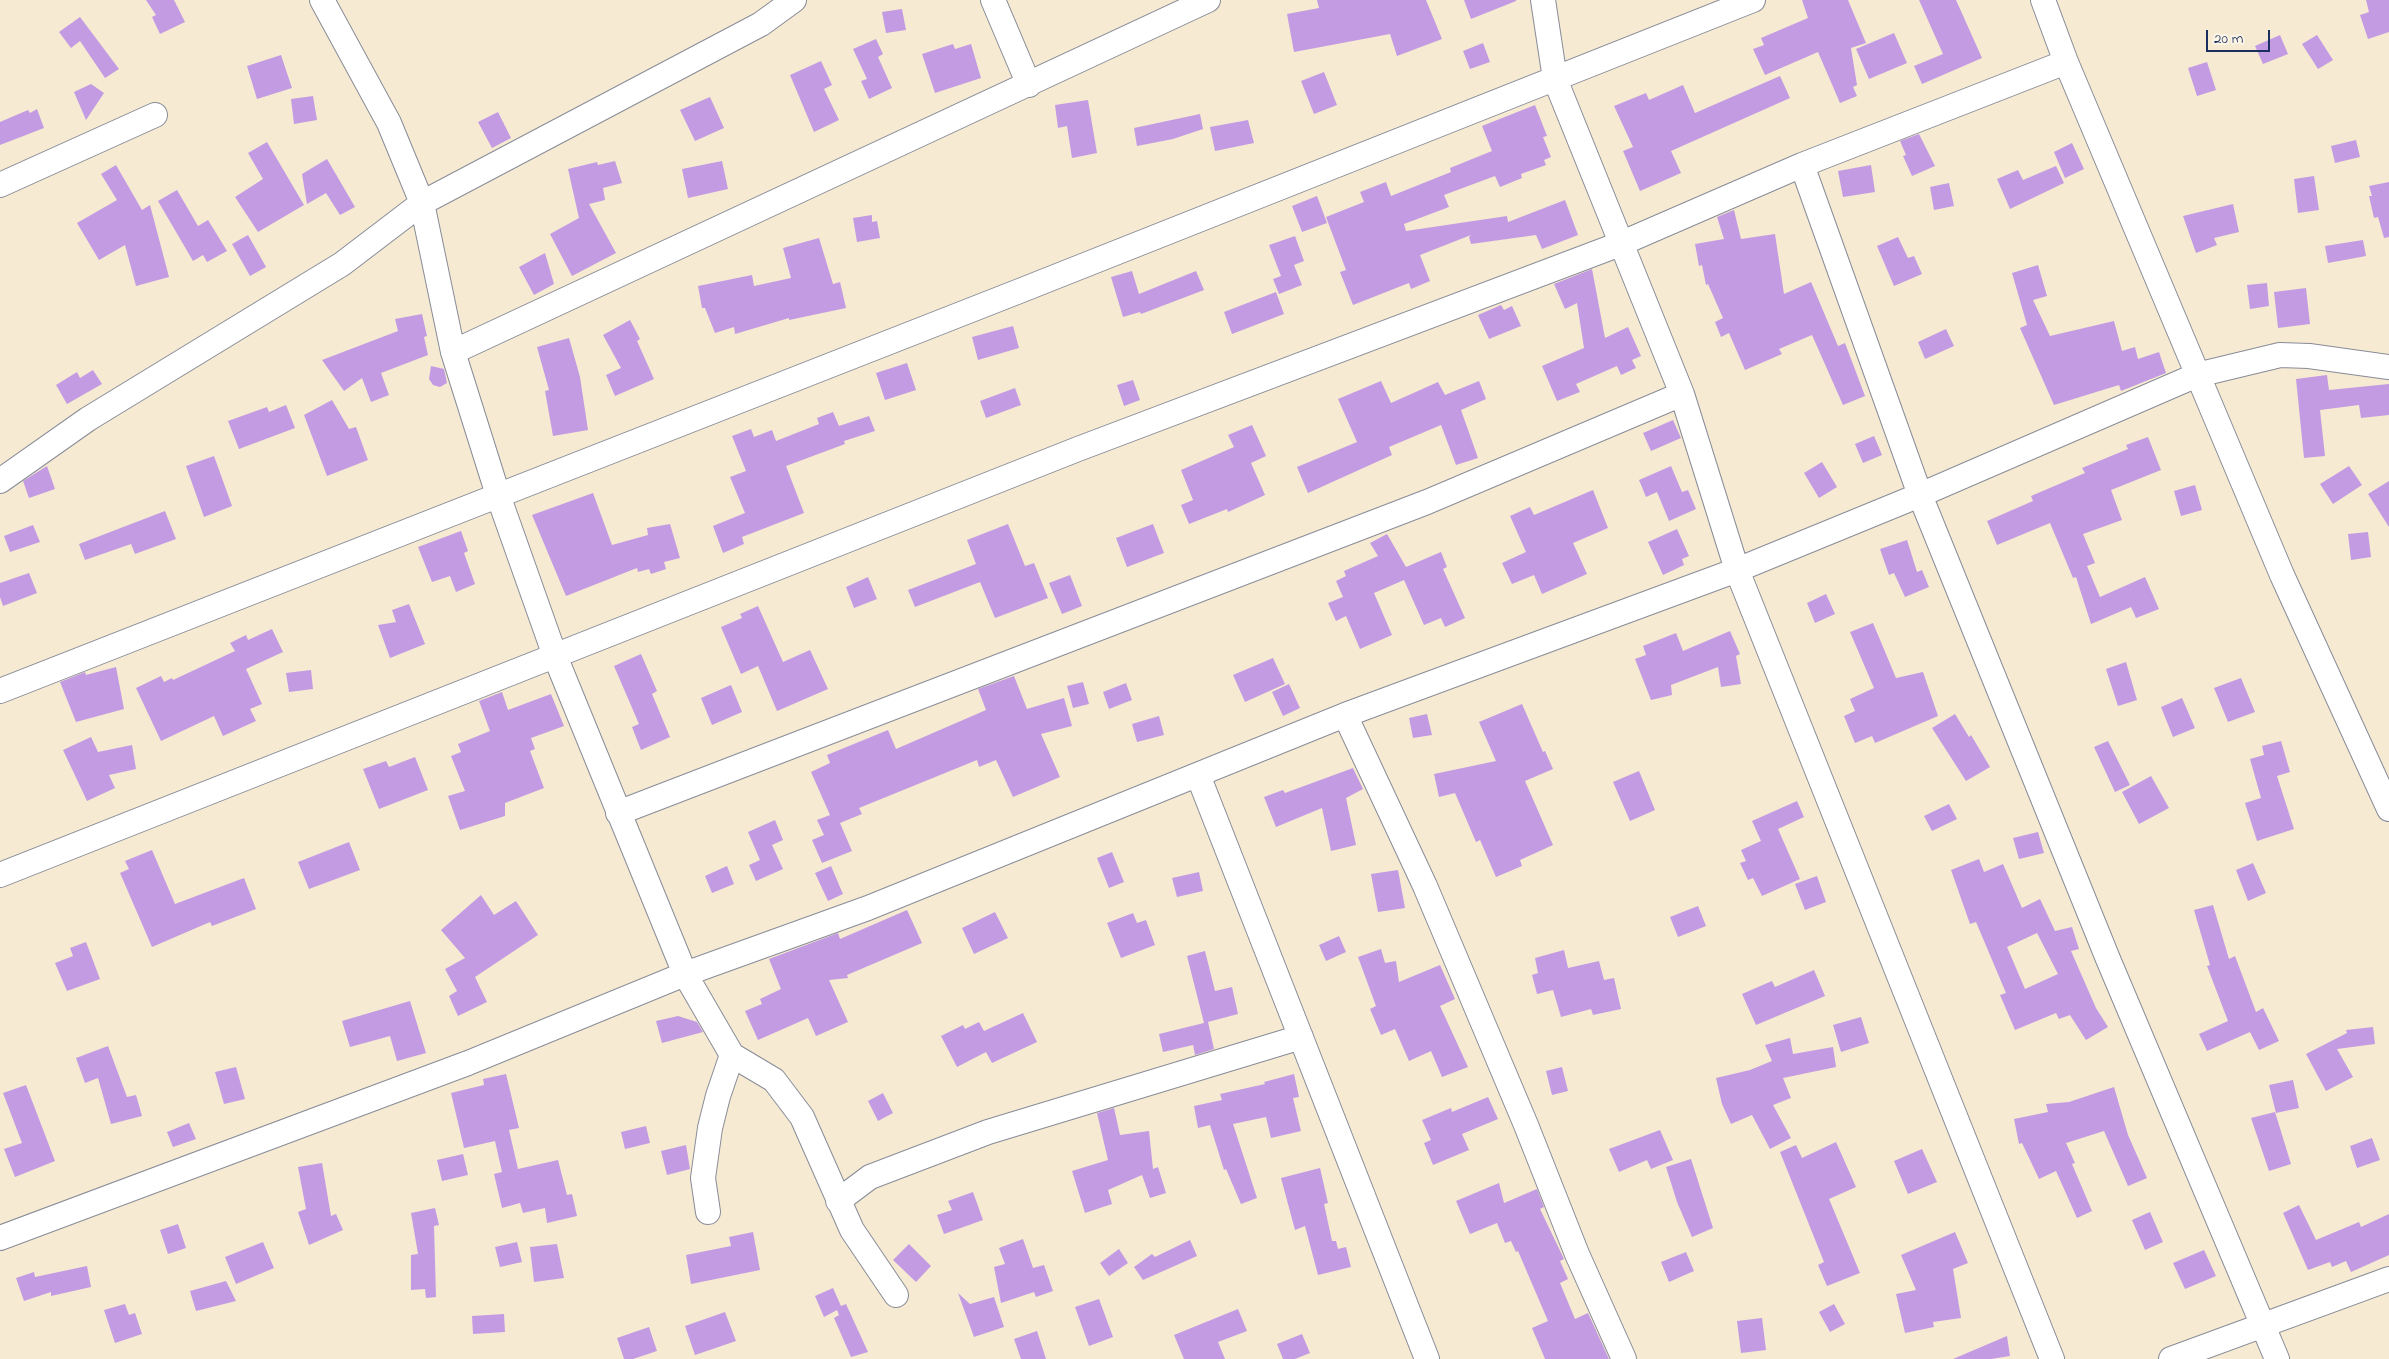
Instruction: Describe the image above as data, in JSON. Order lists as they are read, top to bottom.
{
  "scale_bar": "20 m"
}
